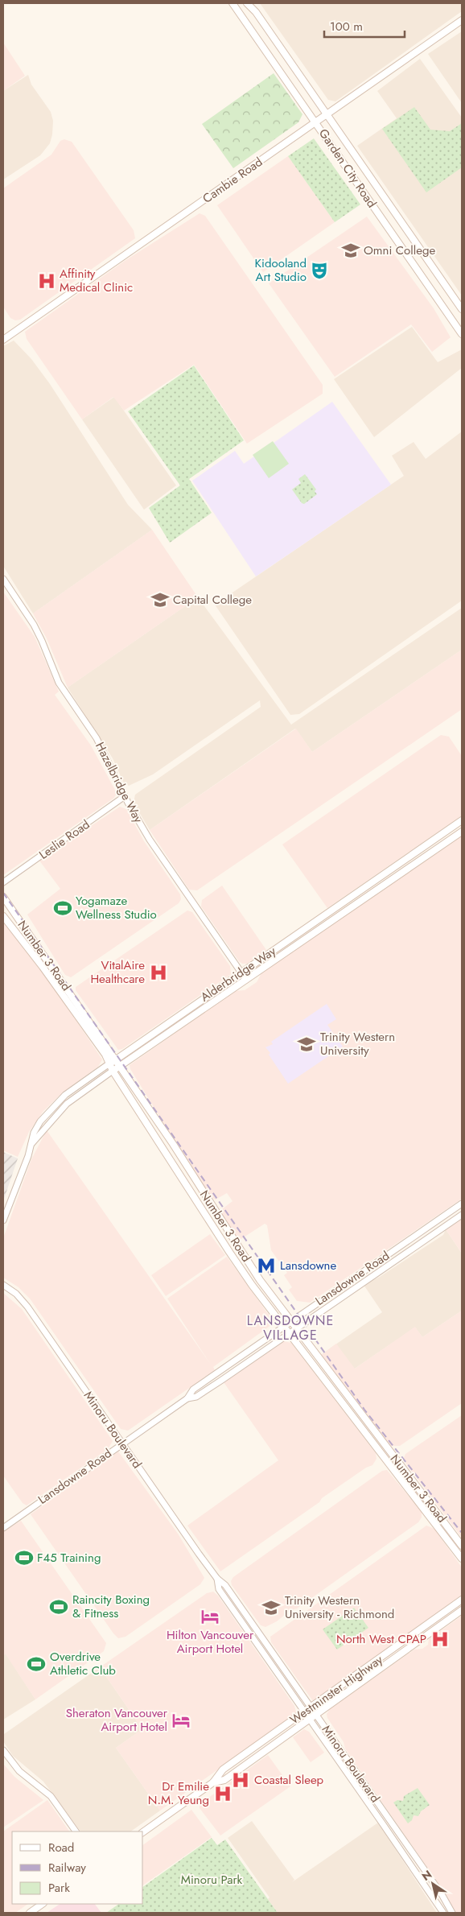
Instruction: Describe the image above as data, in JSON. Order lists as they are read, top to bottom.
{
  "streets": {
    "main road": [
      "Garden City Road",
      "Cambie Road",
      "Number 3 Road",
      "Alderbridge Way",
      "Westminster Highway"
    ],
    "street": [
      "Hazelbridge Way",
      "Leslie Road",
      "Lansdowne Road",
      "Minoru Boulevard"
    ]
  },
  "crossings": [
    ["Garden City Road", "Cambie Road"],
    ["Hazelbridge Way", "Leslie Road"],
    ["Hazelbridge Way", "Alderbridge Way"],
    ["Number 3 Road", "Alderbridge Way"],
    ["Number 3 Road", "Lansdowne Road"],
    ["Lansdowne Road", "Minoru Boulevard"],
    ["Minoru Boulevard", "Westminster Highway"]
  ],
  "districts": ["LANSDOWNE VILLAGE"],
  "parks": ["Minoru Park"],
  "places": {
    "school or university": [
      "Omni College",
      "Capital College",
      "Trinity Western University",
      "Trinity Western University - Richmond"
    ],
    "theatre": ["Kidooland Art Studio"],
    "hospital": [
      "Affinity Medical Clinic",
      "VitalAire Healthcare",
      "North West CPAP",
      "Coastal Sleep",
      "Dr Emilie N.M. Yeung"
    ],
    "sports": [
      "Yogamaze Wellness Studio",
      "F45 Training",
      "Raincity Boxing & Fitness",
      "Overdrive Athletic Club"
    ],
    "metro station": ["Lansdowne"],
    "hotel": ["Hilton Vancouver Airport Hotel", "Sheraton Vancouver Airport Hotel"]
  },
  "legend": ["Road", "Railway", "Park"],
  "scale_bar": "100 m",
  "north": "top left"
}
